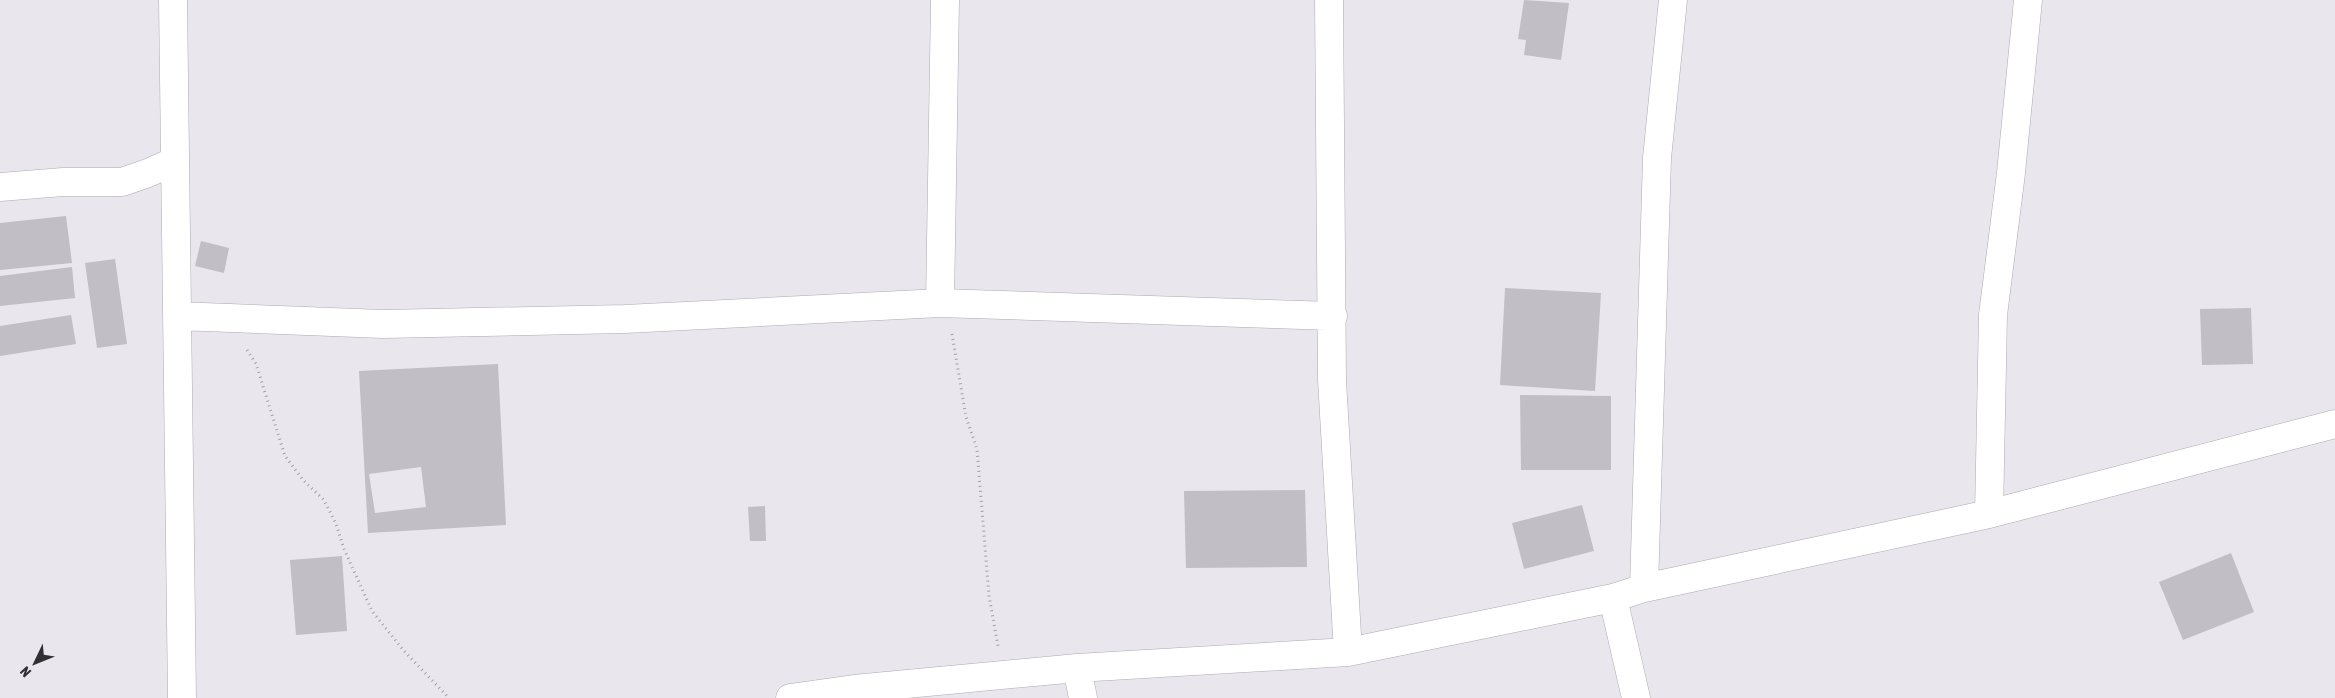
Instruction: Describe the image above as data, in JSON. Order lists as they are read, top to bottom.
{
  "north": "bottom left"
}
